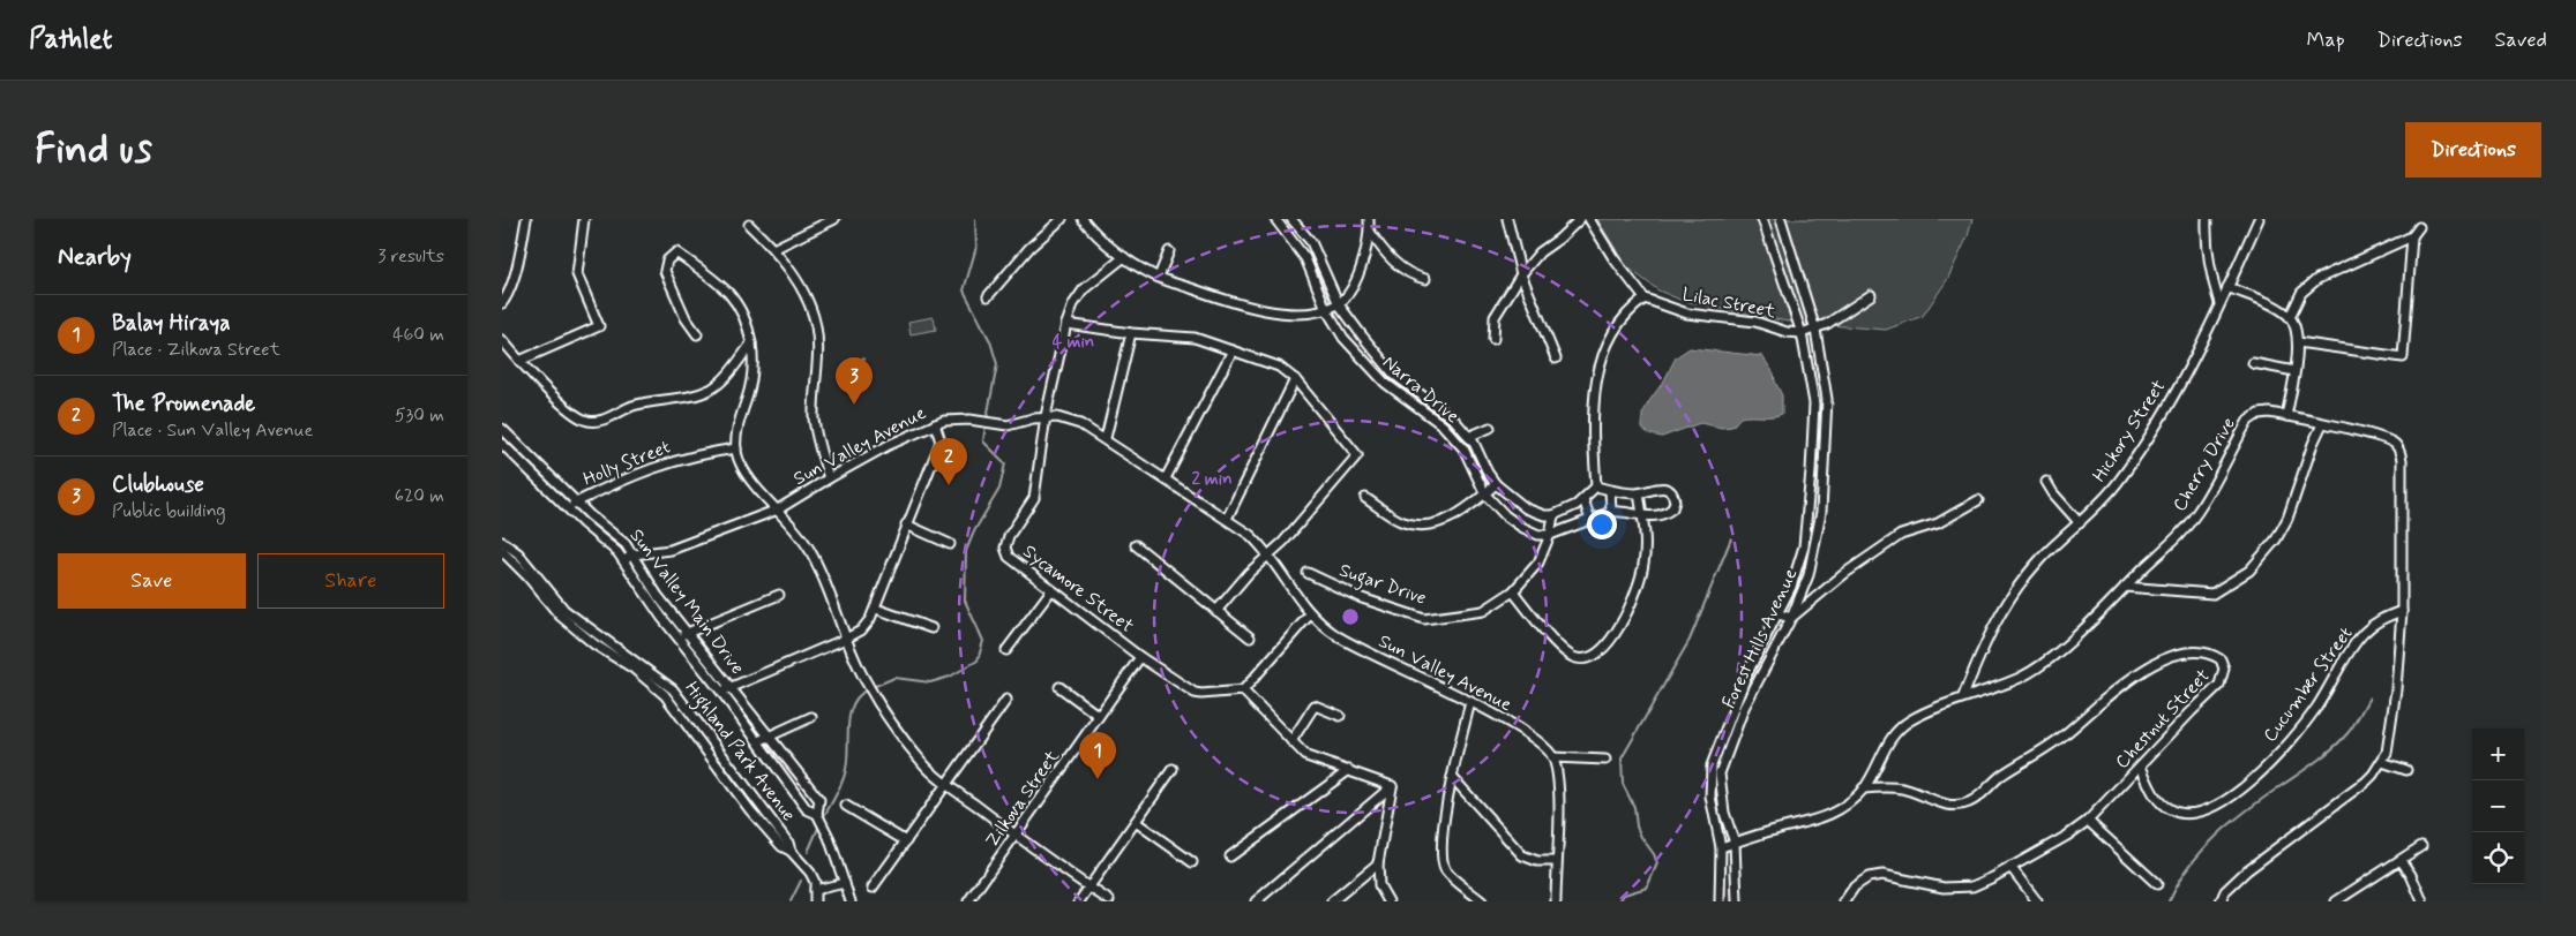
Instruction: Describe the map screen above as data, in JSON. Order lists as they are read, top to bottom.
{
  "streets": {
    "street": [
      "Lilac Street",
      "Narra Drive",
      "Hickory Street",
      "Sun Valley Avenue",
      "Holly Street",
      "Cherry Drive",
      "Sugar Drive",
      "Sycamore Street",
      "Sun Valley Main Drive",
      "Forest Hills Avenue",
      "Cucumber Street",
      "Chestnut Street",
      "Highland Park Avenue",
      "Zilkova Street"
    ]
  },
  "crossings": [
    ["Lilac Street", "Forest Hills Avenue"],
    ["Narra Drive", "Sugar Drive"],
    ["Hickory Street", "Cherry Drive"],
    ["Sun Valley Avenue", "Sycamore Street"],
    ["Sun Valley Avenue", "Sun Valley Main Drive"],
    ["Holly Street", "Sun Valley Main Drive"],
    ["Cherry Drive", "Forest Hills Avenue"],
    ["Cherry Drive", "Cucumber Street"],
    ["Cherry Drive", "Chestnut Street"],
    ["Sycamore Street", "Zilkova Street"],
    ["Cucumber Street", "Chestnut Street"]
  ],
  "page": {
    "header": "Pathlet",
    "nav": ["Map", "Directions", "Saved"],
    "buttons": [
      "Directions",
      ["Save", "Share"]
    ],
    "title": "Find us",
    "heading": ["Nearby", "3 results"],
    "list": [
      {
        "mark": "1",
        "name": "Balay Hiraya",
        "note": "Place · Zilkova Street",
        "value": "460 m"
      },
      {
        "mark": "2",
        "name": "The Promenade",
        "note": "Place · Sun Valley Avenue",
        "value": "530 m"
      },
      {
        "mark": "3",
        "name": "Clubhouse",
        "note": "Public building",
        "value": "620 m"
      }
    ],
    "pins": ["3", "2", "1"],
    "map_buttons": ["+", "−"]
  },
  "rings": ["4 min", "2 min"]
}
